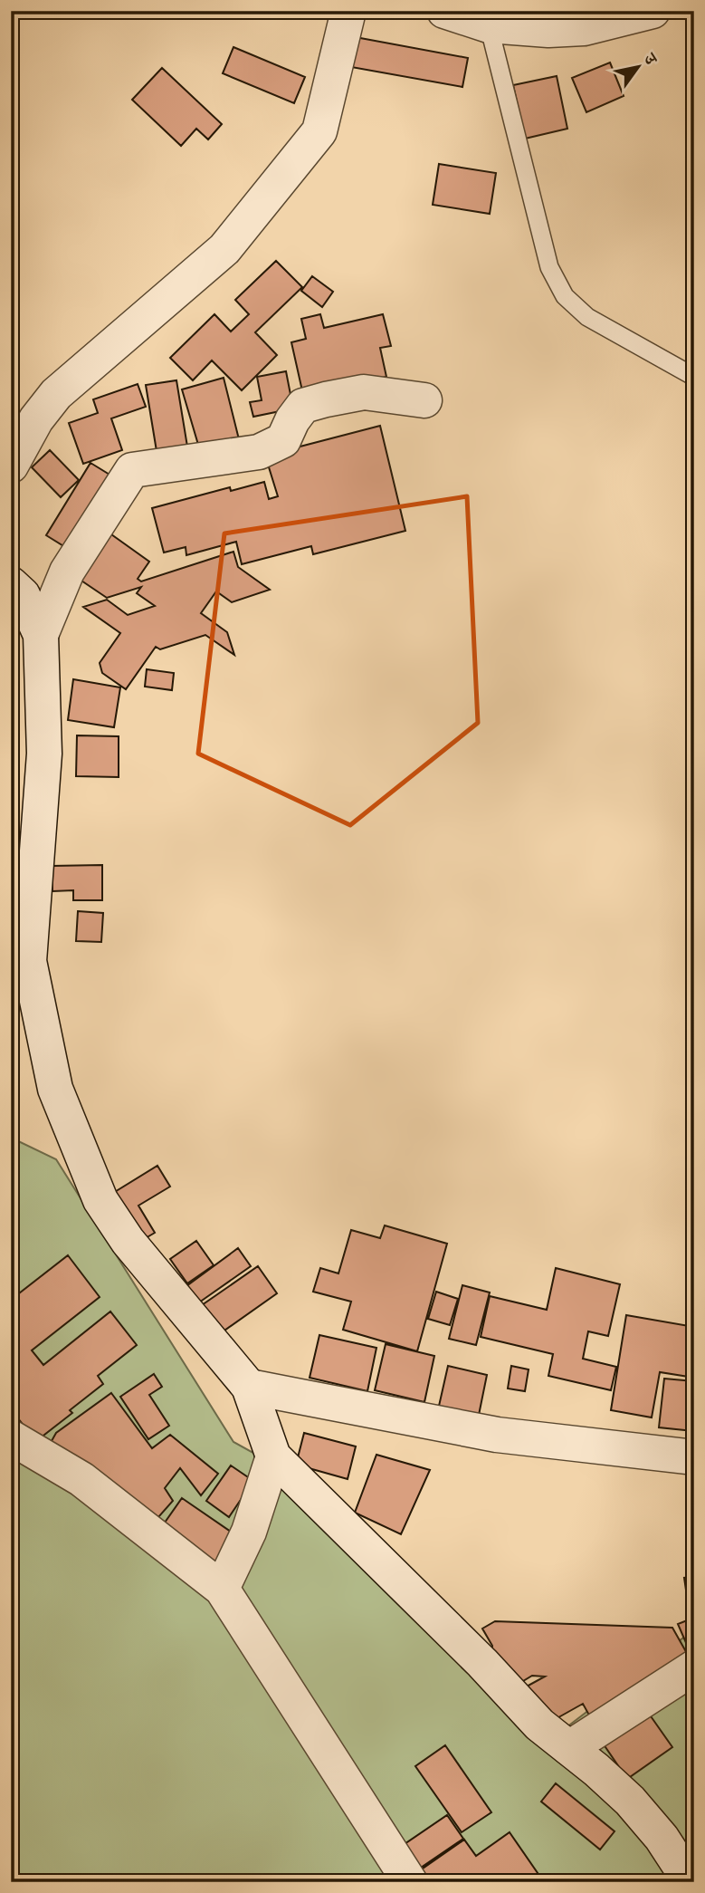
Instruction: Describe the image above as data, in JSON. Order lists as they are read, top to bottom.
{
  "north": "top right"
}
